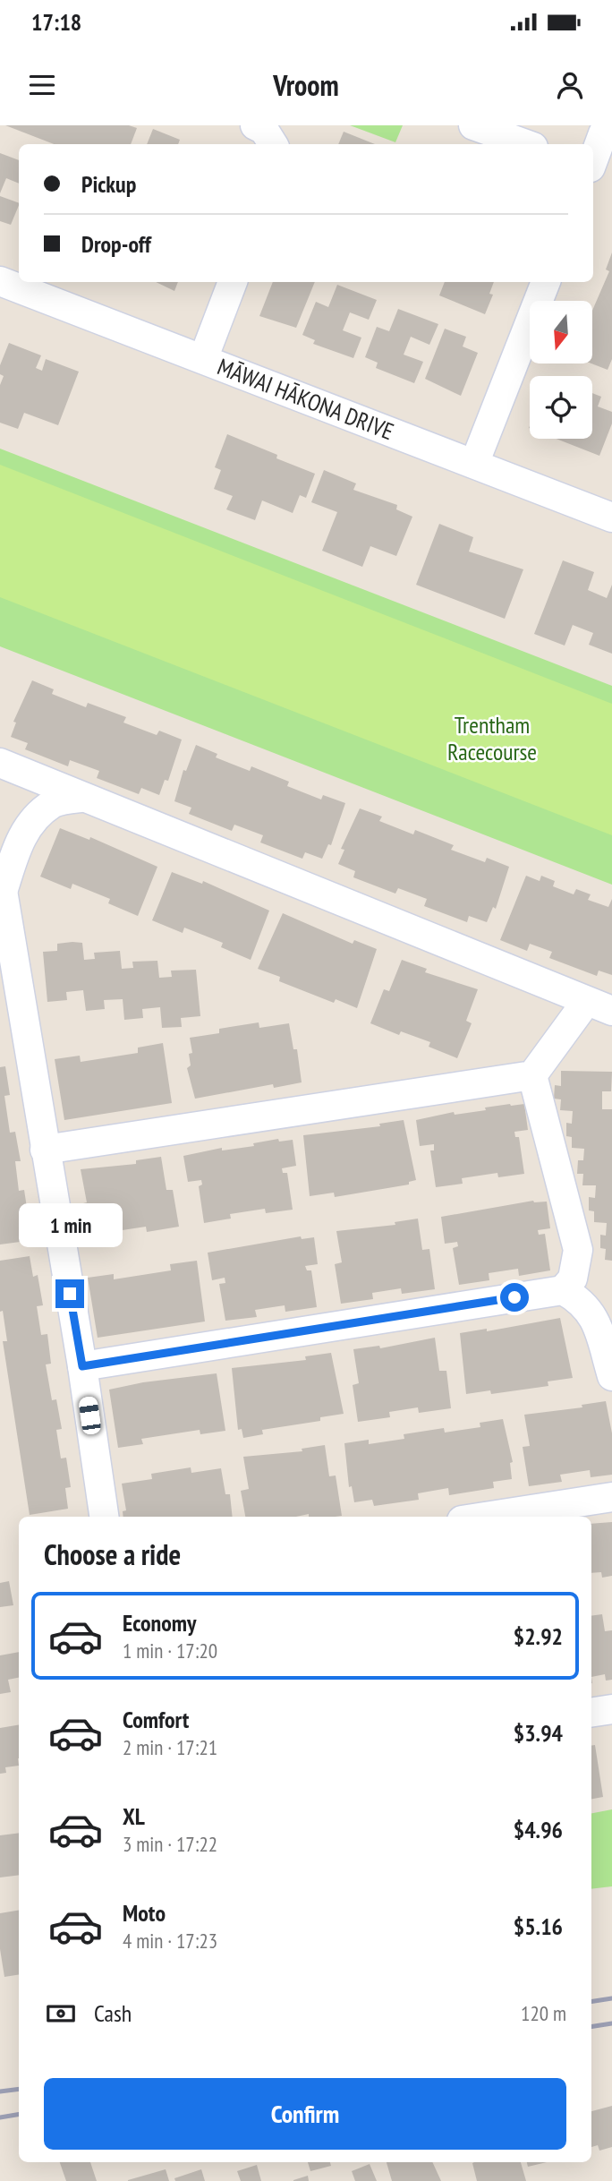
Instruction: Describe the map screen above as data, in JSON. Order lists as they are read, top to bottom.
{
  "streets": {
    "street": ["MĀWAI HĀKONA DRIVE"]
  },
  "parks": ["Trentham Racecourse"],
  "north": "bottom",
  "page": {
    "status": "17:18",
    "header": "Vroom",
    "banner": ["Pickup", "Drop-off"],
    "bubble": "1 min",
    "heading": "Choose a ride",
    "list": [
      {
        "name": "Economy",
        "note": "1 min · 17:20",
        "value": "$2.92"
      },
      {
        "name": "Comfort",
        "note": "2 min · 17:21",
        "value": "$3.94"
      },
      {
        "name": "XL",
        "note": "3 min · 17:22",
        "value": "$4.96"
      },
      {
        "name": "Moto",
        "note": "4 min · 17:23",
        "value": "$5.16"
      }
    ],
    "pay": ["Cash", "120 m"],
    "buttons": "Confirm"
  }
}
